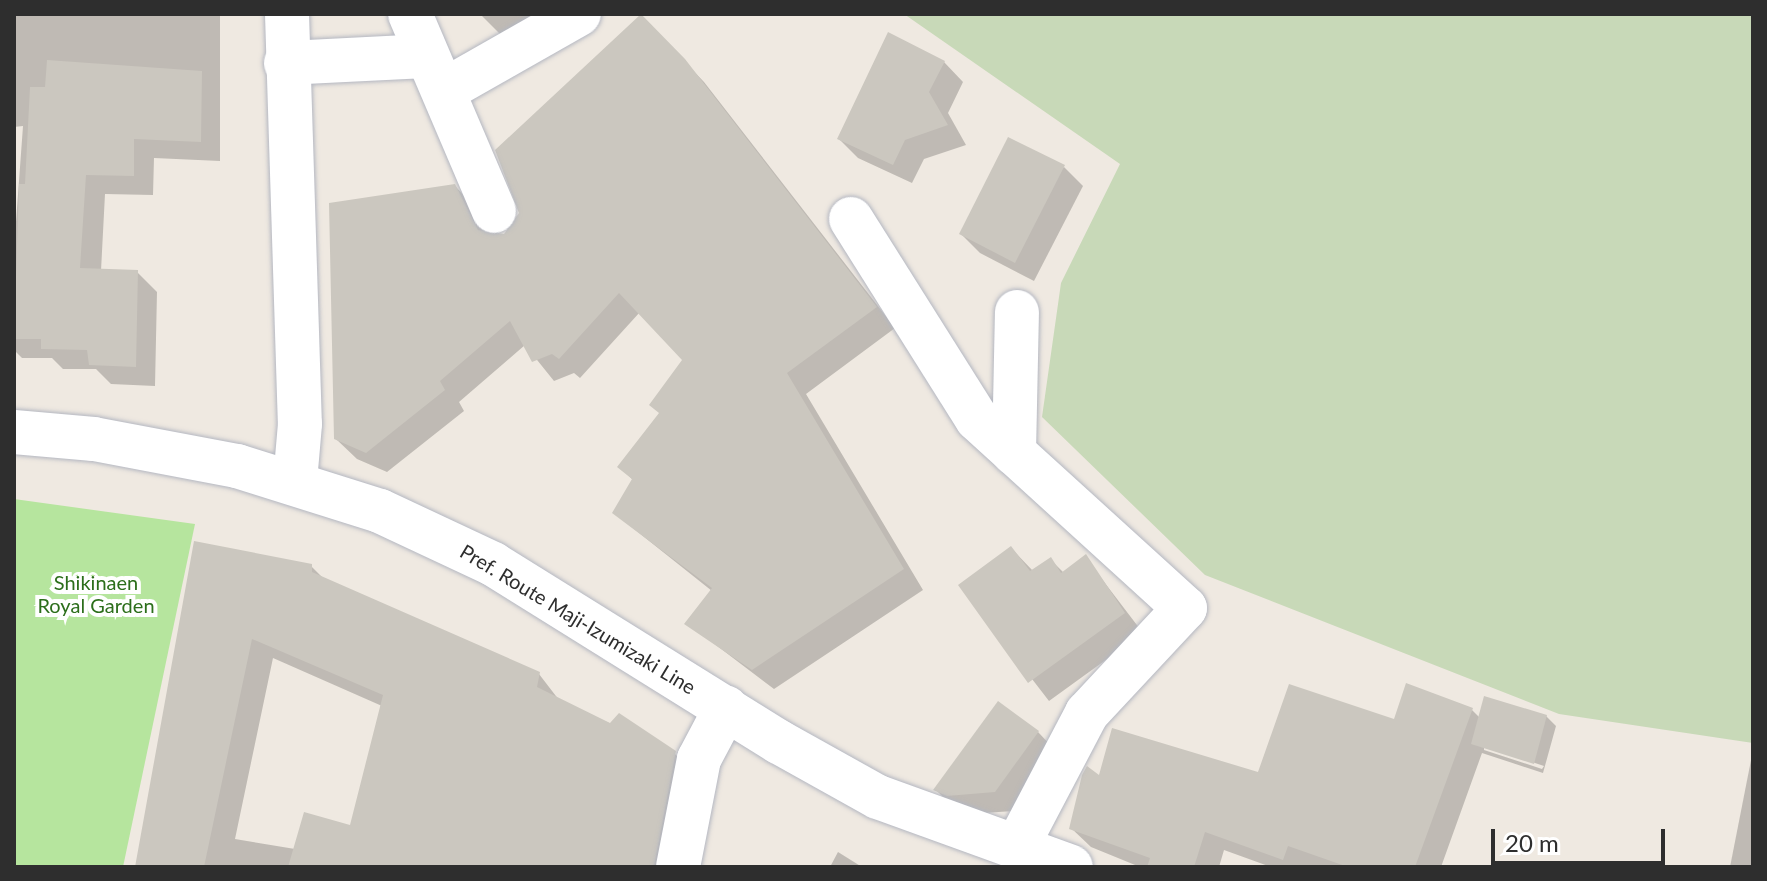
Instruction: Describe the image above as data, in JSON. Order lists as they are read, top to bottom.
{
  "streets": {
    "street": ["Pref. Route Maji-Izumizaki Line"]
  },
  "parks": ["Shikinaen Royal Garden"],
  "scale_bar": "20 m"
}
